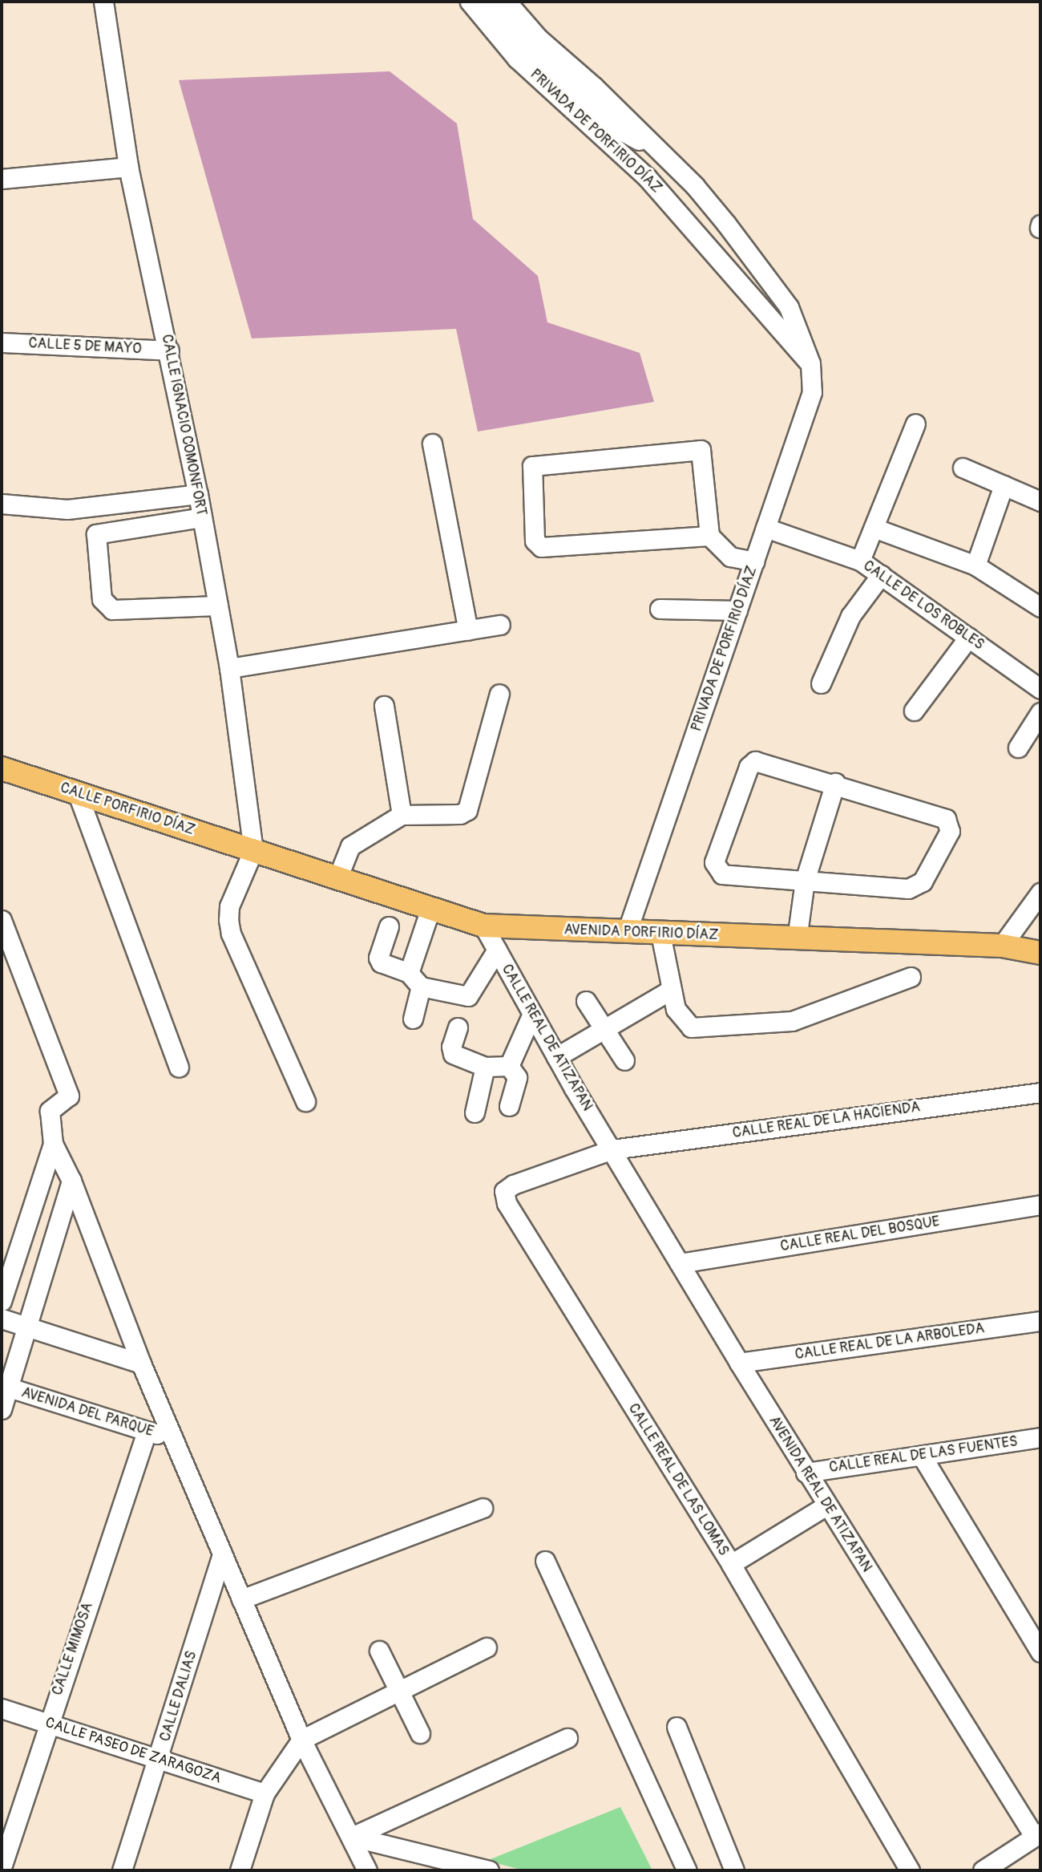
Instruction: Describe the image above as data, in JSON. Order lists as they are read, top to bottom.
{
  "streets": {
    "main road": ["CALLE PORFIRIO DÍAZ", "AVENIDA PORFIRIO DÍAZ"],
    "street": [
      "PRIVADA DE PORFIRIO DÍAZ",
      "CALLE 5 DE MAYO",
      "CALLE IGNACIO COMONFORT",
      "CALLE DE LOS ROBLES",
      "CALLE REAL DE ATIZAPAN",
      "CALLE REAL DE LA HACIENDA",
      "CALLE REAL DEL BOSQUE",
      "CALLE REAL DE LA ARBOLEDA",
      "AVENIDA DEL PARQUE",
      "CALLE REAL DE LAS FUENTES",
      "CALLE REAL DE LAS LOMAS",
      "AVENIDA REAL DE ATIZAPAN",
      "CALLE MIMOSA",
      "CALLE DALIAS",
      "CALLE PASEO DE ZARAGOZA"
    ]
  },
  "crossings": [
    ["PRIVADA DE PORFIRIO DÍAZ", "CALLE DE LOS ROBLES"],
    ["PRIVADA DE PORFIRIO DÍAZ", "AVENIDA PORFIRIO DÍAZ"],
    ["CALLE 5 DE MAYO", "CALLE IGNACIO COMONFORT"],
    ["CALLE IGNACIO COMONFORT", "CALLE PORFIRIO DÍAZ"],
    ["CALLE IGNACIO COMONFORT", "AVENIDA PORFIRIO DÍAZ"],
    ["CALLE PORFIRIO DÍAZ", "AVENIDA PORFIRIO DÍAZ"],
    ["AVENIDA PORFIRIO DÍAZ", "CALLE REAL DE ATIZAPAN"],
    ["CALLE REAL DE ATIZAPAN", "CALLE REAL DE LA HACIENDA"],
    ["CALLE REAL DE ATIZAPAN", "CALLE REAL DE LAS LOMAS"],
    ["CALLE REAL DE ATIZAPAN", "AVENIDA REAL DE ATIZAPAN"],
    ["CALLE REAL DE LA HACIENDA", "CALLE REAL DE LAS LOMAS"],
    ["CALLE REAL DE LA HACIENDA", "AVENIDA REAL DE ATIZAPAN"],
    ["CALLE REAL DEL BOSQUE", "AVENIDA REAL DE ATIZAPAN"],
    ["CALLE REAL DE LA ARBOLEDA", "AVENIDA REAL DE ATIZAPAN"],
    ["AVENIDA DEL PARQUE", "CALLE MIMOSA"],
    ["CALLE REAL DE LAS FUENTES", "AVENIDA REAL DE ATIZAPAN"],
    ["CALLE REAL DE LAS LOMAS", "AVENIDA REAL DE ATIZAPAN"],
    ["CALLE MIMOSA", "CALLE PASEO DE ZARAGOZA"],
    ["CALLE DALIAS", "CALLE PASEO DE ZARAGOZA"]
  ]
}
